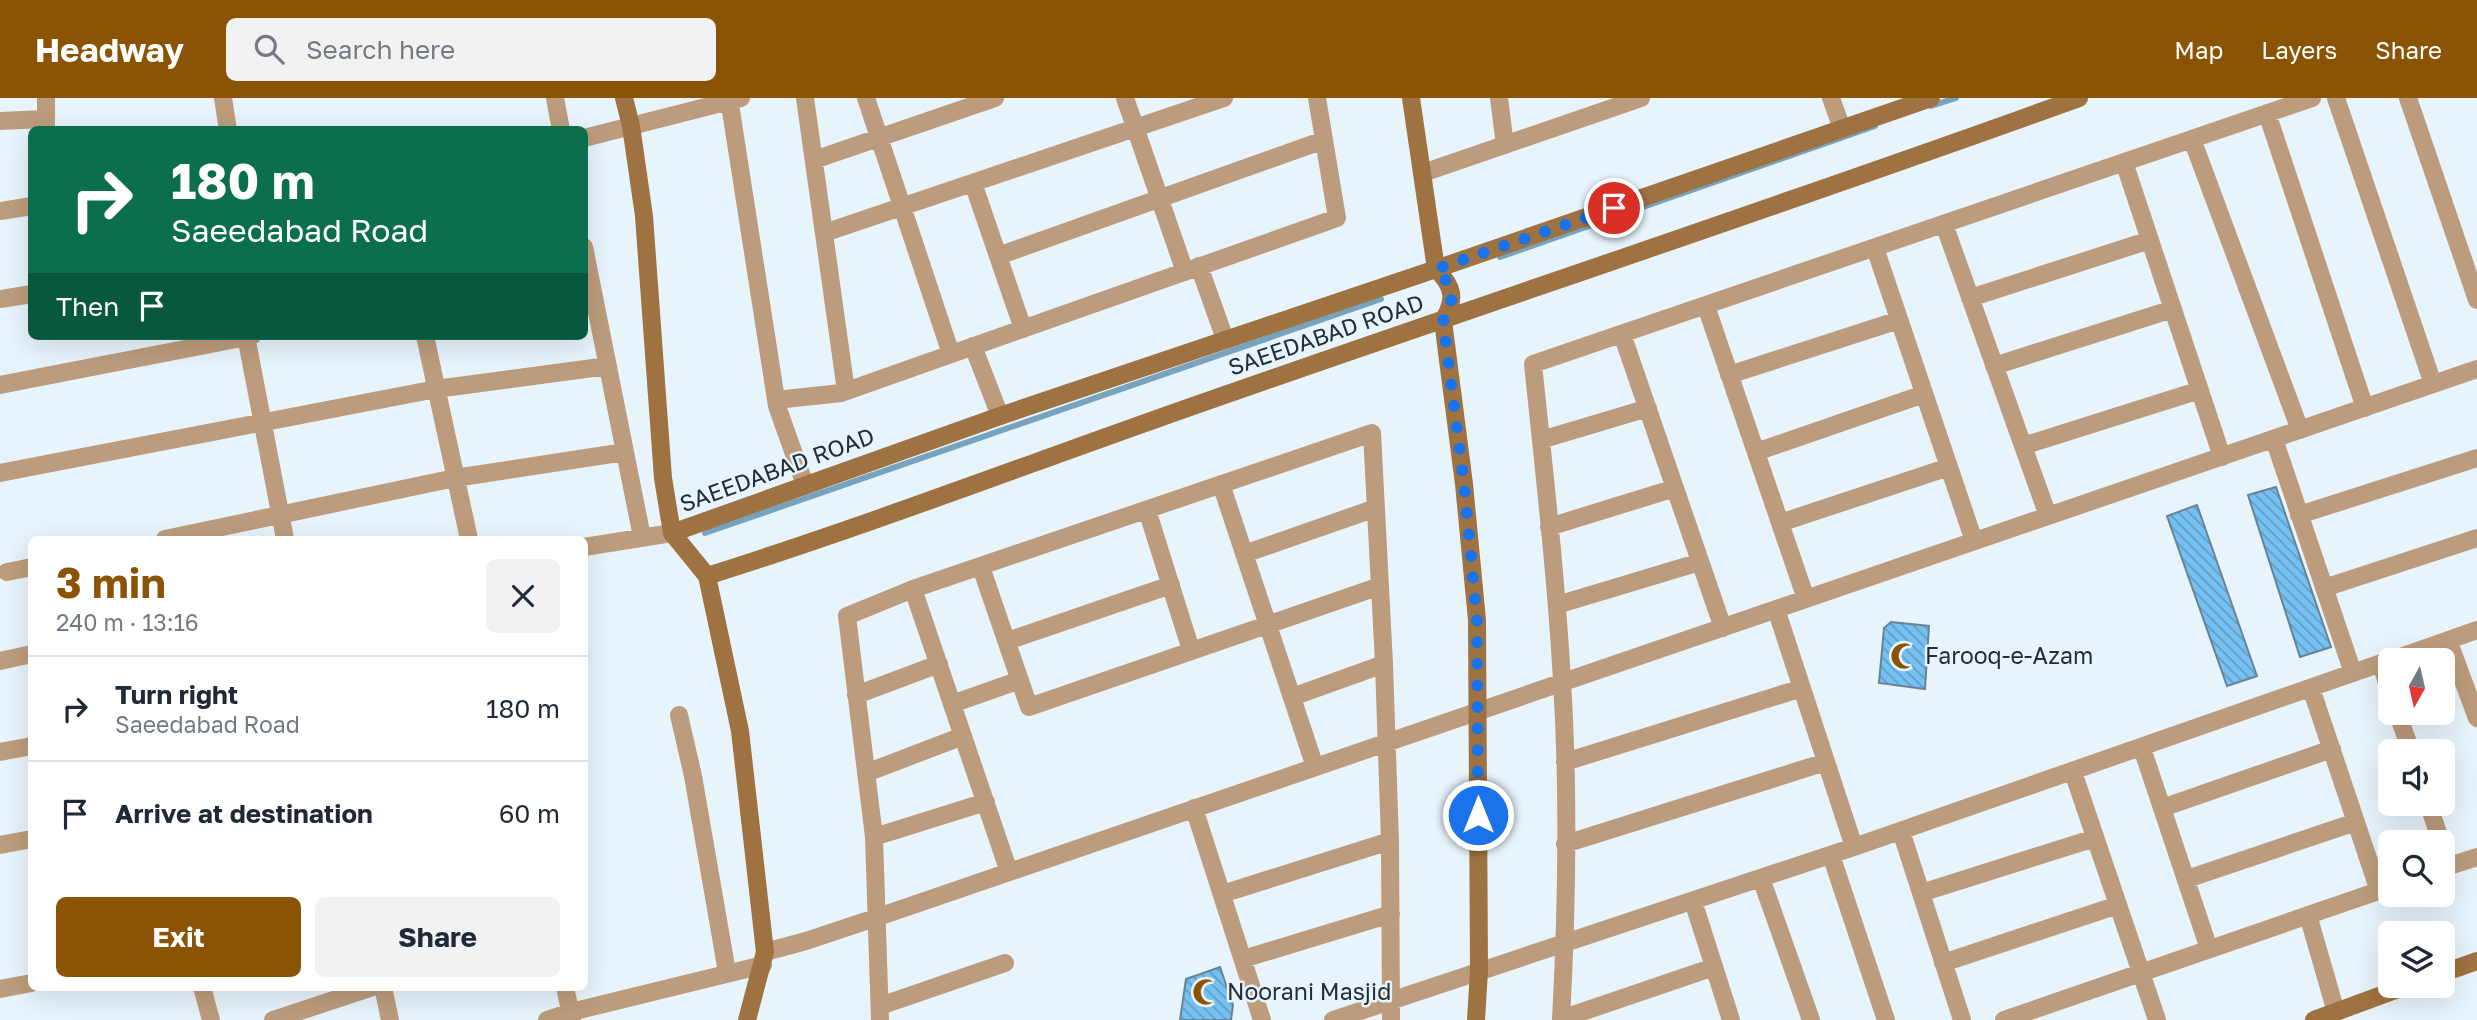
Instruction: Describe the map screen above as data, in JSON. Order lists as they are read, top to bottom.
{
  "streets": {
    "street": ["SAEEDABAD ROAD"]
  },
  "places": {
    "mosque": ["Farooq-e-Azam", "Noorani Masjid"]
  },
  "north": "bottom",
  "page": {
    "header": "Headway",
    "search": "Search here",
    "nav": ["Map", "Layers", "Share"],
    "turn": ["180 m", "Saeedabad Road"],
    "then": "Then",
    "heading": ["3 min", "240 m · 13:16"],
    "list": [
      {
        "name": "Turn right",
        "note": "Saeedabad Road",
        "value": "180 m"
      },
      {
        "name": "Arrive at destination",
        "value": "60 m"
      }
    ],
    "buttons": ["Exit", "Share"]
  }
}
